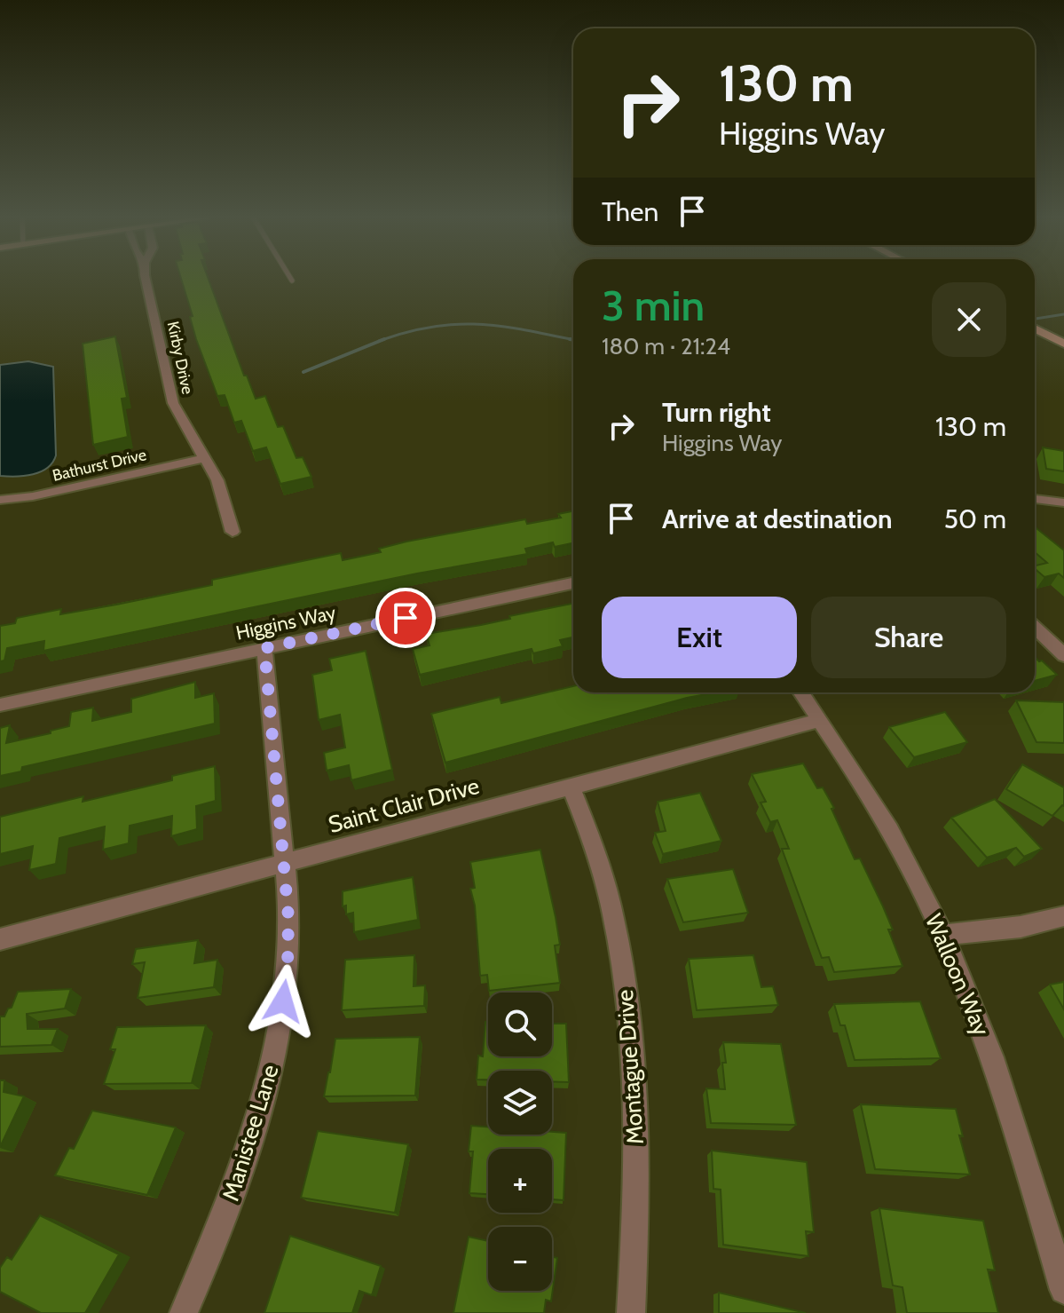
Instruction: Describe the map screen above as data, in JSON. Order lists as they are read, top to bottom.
{
  "streets": {
    "street": [
      "Kirby Drive",
      "Bathurst Drive",
      "Higgins Way",
      "Saint Clair Drive",
      "Walloon Way",
      "Montague Drive",
      "Manistee Lane"
    ]
  },
  "crossings": [
    ["Kirby Drive", "Bathurst Drive"],
    ["Higgins Way", "Manistee Lane"],
    ["Saint Clair Drive", "Walloon Way"],
    ["Saint Clair Drive", "Montague Drive"],
    ["Saint Clair Drive", "Manistee Lane"]
  ],
  "page": {
    "turn": ["130 m", "Higgins Way"],
    "then": "Then",
    "heading": ["3 min", "180 m · 21:24"],
    "list": [
      {
        "name": "Turn right",
        "note": "Higgins Way",
        "value": "130 m"
      },
      {
        "name": "Arrive at destination",
        "value": "50 m"
      }
    ],
    "buttons": ["Exit", "Share"],
    "map_buttons": ["+", "−"]
  }
}
